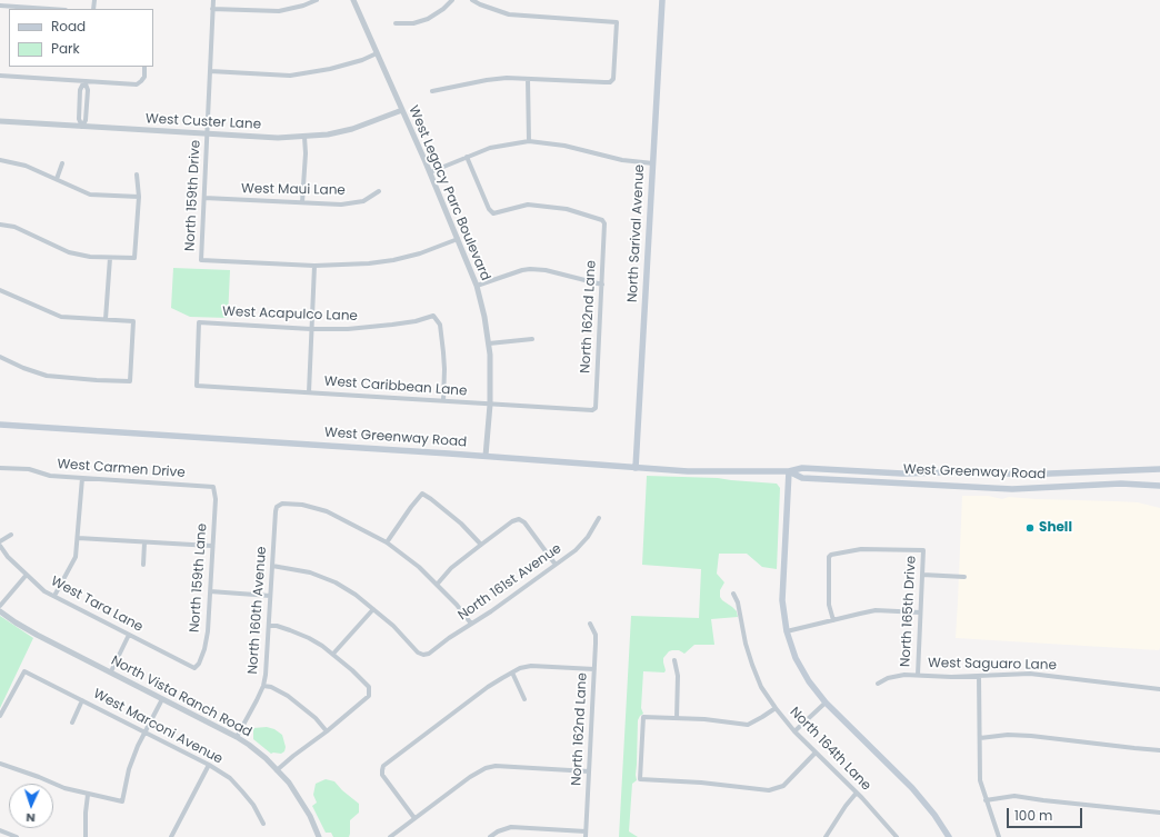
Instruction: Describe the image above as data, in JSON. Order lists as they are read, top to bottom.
{
  "streets": {
    "main road": ["North Sarival Avenue", "West Greenway Road"],
    "street": [
      "West Custer Lane",
      "West Maui Lane",
      "West Legacy Parc Boulevard",
      "North 159th Drive",
      "West Acapulco Lane",
      "North 162nd Lane",
      "West Caribbean Lane",
      "West Carmen Drive",
      "North 159th Lane",
      "North 161st Avenue",
      "West Tara Lane",
      "North 160th Avenue",
      "North 165th Drive",
      "West Saguaro Lane",
      "North Vista Ranch Road",
      "West Marconi Avenue",
      "North 164th Lane"
    ]
  },
  "crossings": [
    ["West Custer Lane", "West Legacy Parc Boulevard"],
    ["West Custer Lane", "North 159th Drive"],
    ["West Maui Lane", "North 159th Drive"],
    ["West Legacy Parc Boulevard", "West Caribbean Lane"],
    ["West Legacy Parc Boulevard", "West Greenway Road"],
    ["North Sarival Avenue", "West Greenway Road"],
    ["West Acapulco Lane", "West Caribbean Lane"],
    ["North 162nd Lane", "West Caribbean Lane"],
    ["West Carmen Drive", "North 159th Lane"],
    ["North 159th Lane", "West Tara Lane"],
    ["North 160th Avenue", "North Vista Ranch Road"],
    ["North 165th Drive", "West Saguaro Lane"]
  ],
  "places": ["Shell"],
  "legend": ["Road", "Park"],
  "scale_bar": "100 m",
  "north": "bottom"
}
